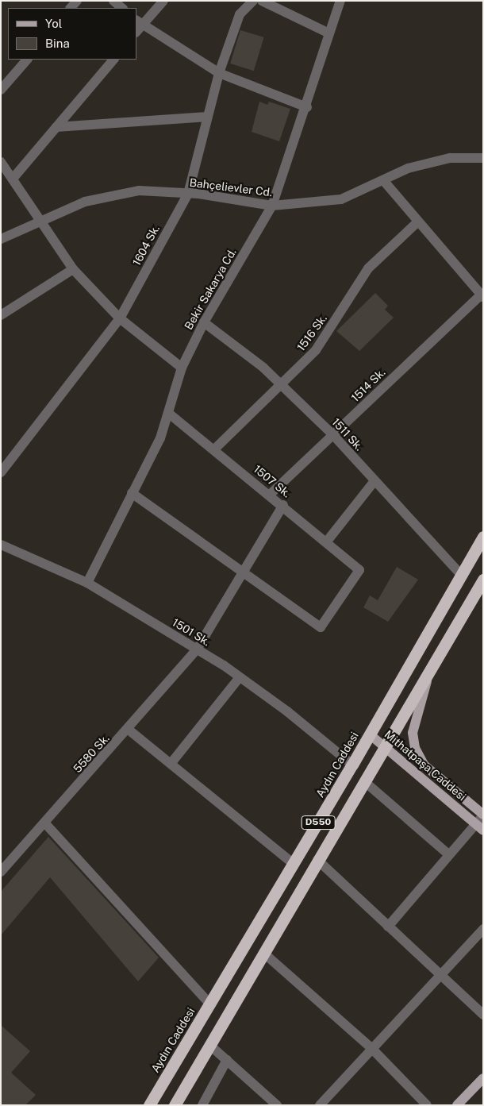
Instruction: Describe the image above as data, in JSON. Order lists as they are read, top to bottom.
{
  "streets": {
    "highway": ["Aydın Caddesi", "D550"],
    "main road": ["Mithatpaşa Caddesi"],
    "street": [
      "Bahçelievler Cd.",
      "1604 Sk.",
      "Bekir Sakarya Cd.",
      "1516 Sk.",
      "1514 Sk.",
      "1511 Sk.",
      "1507 Sk.",
      "1501 Sk.",
      "5580 Sk."
    ]
  },
  "crossings": [
    ["Bahçelievler Cd.", "1604 Sk."],
    ["Bahçelievler Cd.", "Bekir Sakarya Cd."],
    ["Bekir Sakarya Cd.", "1511 Sk."],
    ["Bekir Sakarya Cd.", "1507 Sk."],
    ["Bekir Sakarya Cd.", "1501 Sk."],
    ["1516 Sk.", "1511 Sk."],
    ["1516 Sk.", "1507 Sk."],
    ["1514 Sk.", "1511 Sk."],
    ["1514 Sk.", "1507 Sk."],
    ["1511 Sk.", "Aydın Caddesi"],
    ["1507 Sk.", "5580 Sk."],
    ["1501 Sk.", "5580 Sk."],
    ["1501 Sk.", "Aydın Caddesi"],
    ["Aydın Caddesi", "Mithatpaşa Caddesi"],
    ["Mithatpaşa Caddesi", "D550"]
  ],
  "legend": ["Yol", "Bina"]
}
